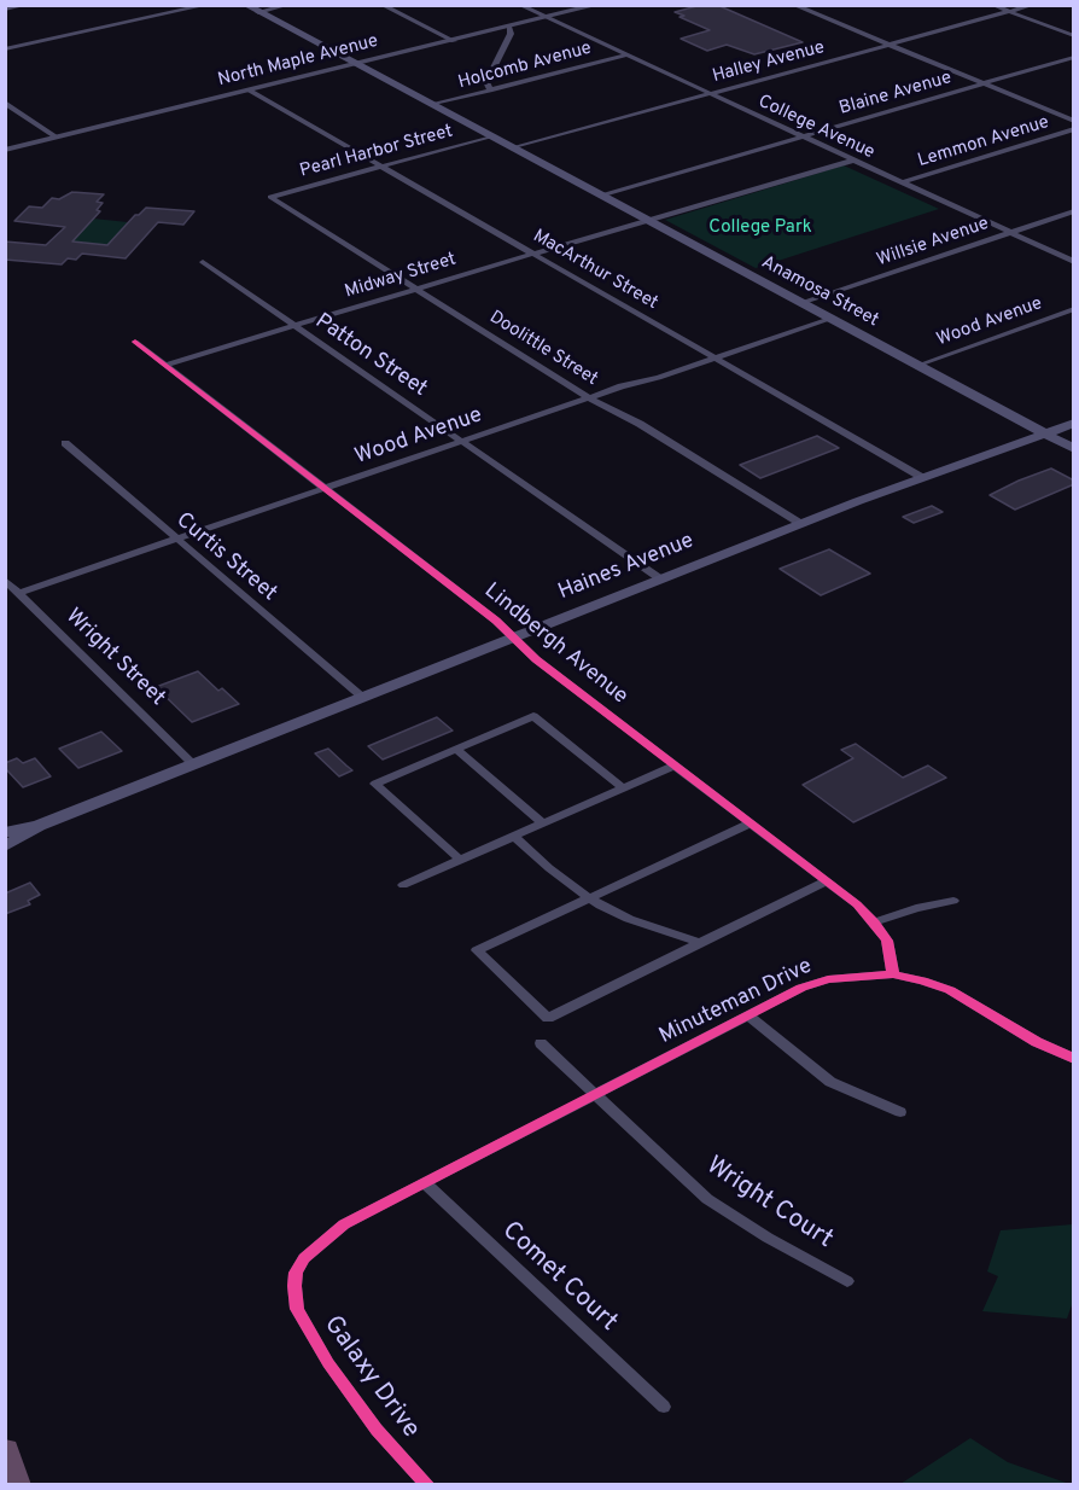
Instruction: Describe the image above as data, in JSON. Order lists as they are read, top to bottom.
{
  "streets": {
    "main road": ["Anamosa Street", "Haines Avenue"],
    "street": [
      "North Maple Avenue",
      "Halley Avenue",
      "Holcomb Avenue",
      "Blaine Avenue",
      "College Avenue",
      "Lemmon Avenue",
      "Pearl Harbor Street",
      "Willsie Avenue",
      "MacArthur Street",
      "Midway Street",
      "Wood Avenue",
      "Doolittle Street",
      "Patton Street",
      "Curtis Street",
      "Lindbergh Avenue",
      "Wright Street",
      "Minuteman Drive",
      "Wright Court",
      "Comet Court",
      "Galaxy Drive"
    ]
  },
  "crossings": [
    ["North Maple Avenue", "College Avenue"],
    ["North Maple Avenue", "MacArthur Street"],
    ["North Maple Avenue", "Anamosa Street"],
    ["Halley Avenue", "College Avenue"],
    ["Halley Avenue", "Anamosa Street"],
    ["Holcomb Avenue", "College Avenue"],
    ["Holcomb Avenue", "Anamosa Street"],
    ["Blaine Avenue", "College Avenue"],
    ["Blaine Avenue", "Anamosa Street"],
    ["College Avenue", "Lemmon Avenue"],
    ["College Avenue", "Willsie Avenue"],
    ["College Avenue", "Midway Street"],
    ["Pearl Harbor Street", "MacArthur Street"],
    ["Pearl Harbor Street", "Anamosa Street"],
    ["Pearl Harbor Street", "Doolittle Street"],
    ["Willsie Avenue", "Anamosa Street"],
    ["MacArthur Street", "Midway Street"],
    ["MacArthur Street", "Wood Avenue"],
    ["MacArthur Street", "Haines Avenue"],
    ["Midway Street", "Anamosa Street"],
    ["Midway Street", "Doolittle Street"],
    ["Midway Street", "Patton Street"],
    ["Midway Street", "Lindbergh Avenue"],
    ["Anamosa Street", "Wood Avenue"],
    ["Anamosa Street", "Haines Avenue"],
    ["Wood Avenue", "Doolittle Street"],
    ["Wood Avenue", "Patton Street"],
    ["Wood Avenue", "Curtis Street"],
    ["Wood Avenue", "Lindbergh Avenue"],
    ["Wood Avenue", "Wright Street"],
    ["Doolittle Street", "Haines Avenue"],
    ["Patton Street", "Haines Avenue"],
    ["Curtis Street", "Haines Avenue"],
    ["Haines Avenue", "Lindbergh Avenue"],
    ["Haines Avenue", "Wright Street"],
    ["Lindbergh Avenue", "Minuteman Drive"],
    ["Minuteman Drive", "Wright Court"],
    ["Minuteman Drive", "Comet Court"],
    ["Minuteman Drive", "Galaxy Drive"],
    ["Comet Court", "Galaxy Drive"]
  ],
  "parks": ["College Park"]
}
